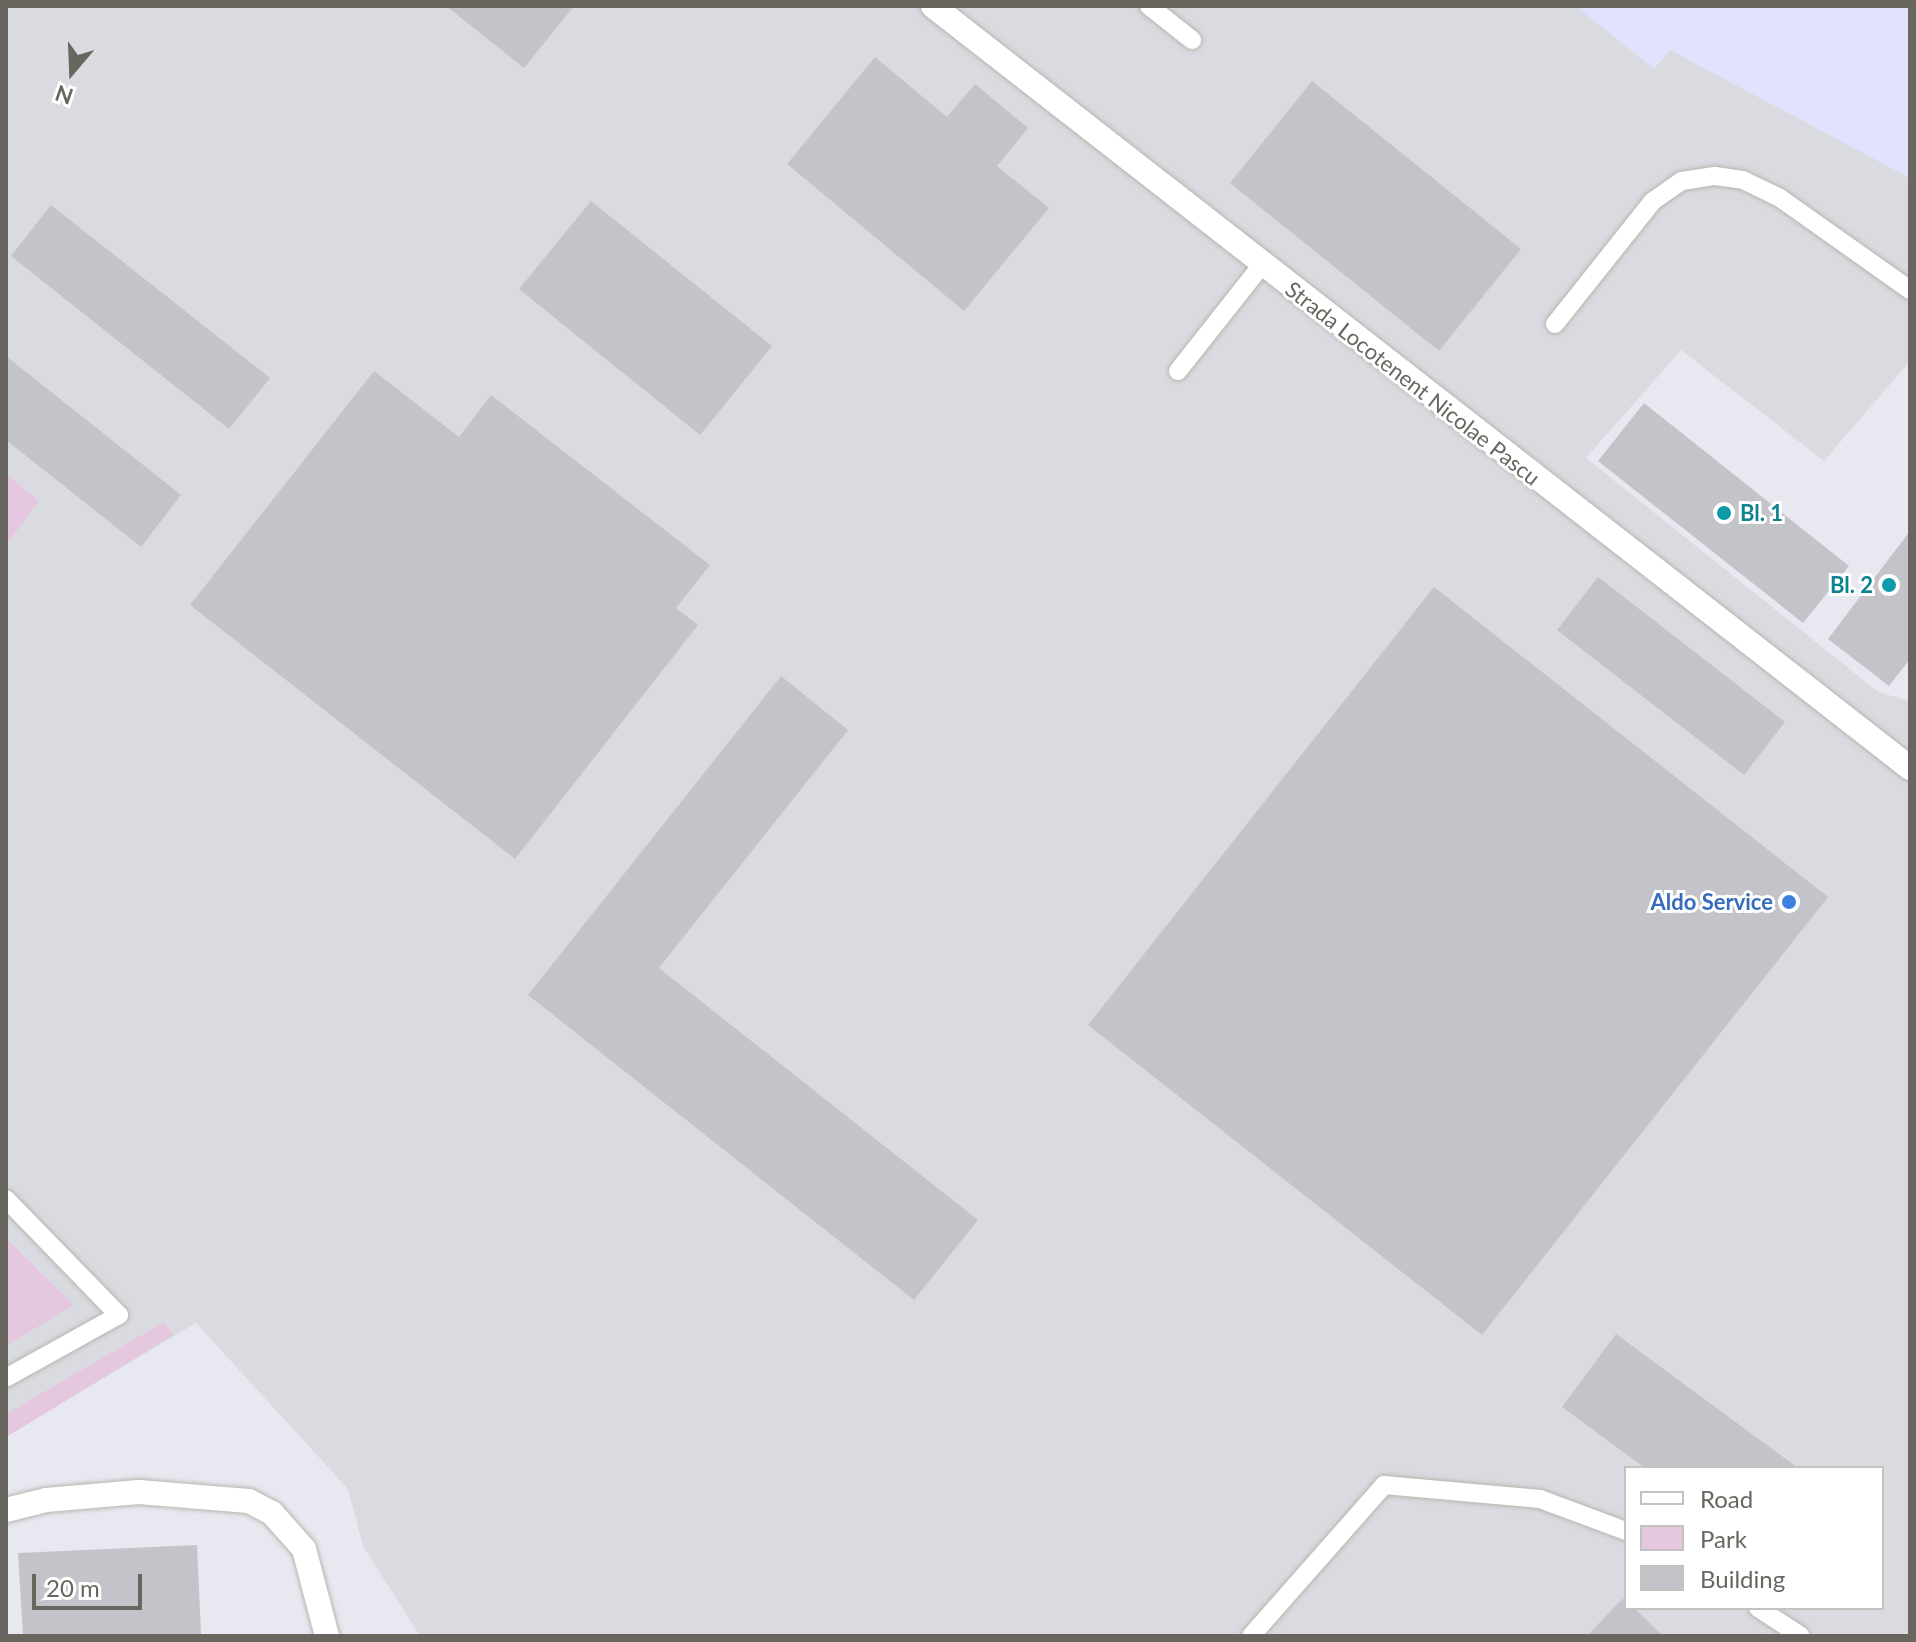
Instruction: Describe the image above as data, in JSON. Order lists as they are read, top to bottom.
{
  "streets": {
    "street": ["Strada Locotenent Nicolae Pascu"]
  },
  "places": ["Bl. 1", "Bl. 2", "Aldo Service"],
  "legend": ["Road", "Park", "Building"],
  "scale_bar": "20 m",
  "north": "bottom"
}
